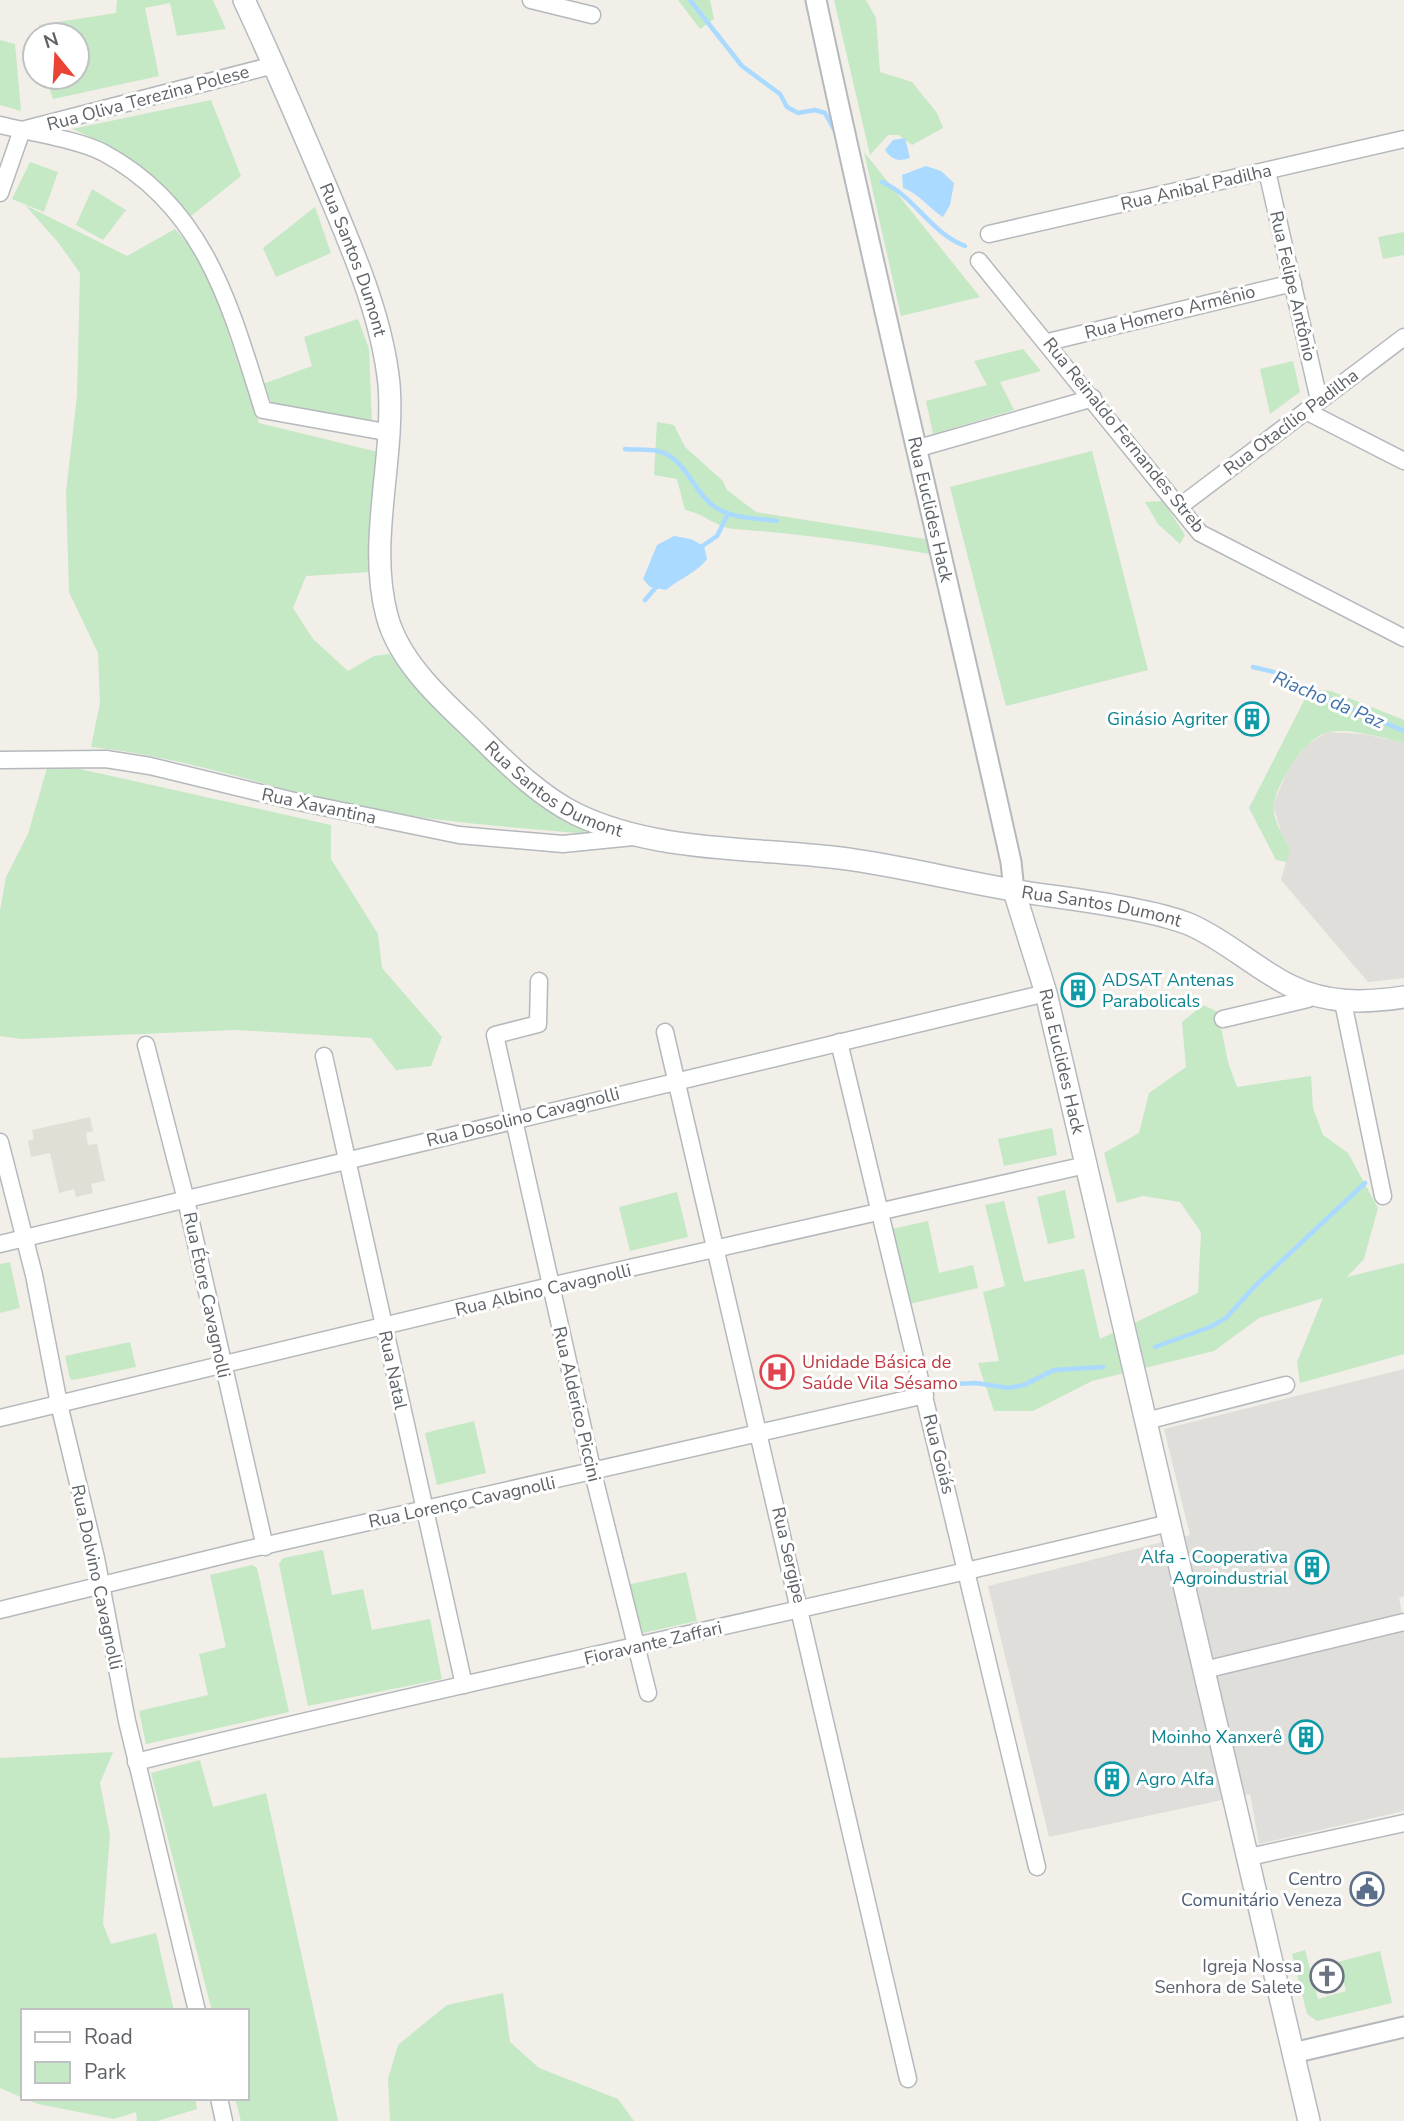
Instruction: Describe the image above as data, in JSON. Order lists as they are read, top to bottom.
{
  "streets": {
    "main road": ["Rua Santos Dumont", "Rua Euclides Hack"],
    "street": [
      "Rua Oliva Terezina Polese",
      "Rua Anibal Padilha",
      "Rua Felipe Antônio",
      "Rua Homero Armênio",
      "Rua Otacílio Padilha",
      "Rua Reinaldo Fernandes Streb",
      "Rua Xavantina",
      "Rua Dosolino Cavagnolli",
      "Rua Albino Cavagnolli",
      "Rua Étore Cavagnolli",
      "Rua Natal",
      "Rua Alderico Piccini",
      "Rua Goiás",
      "Rua Lorenço Cavagnolli",
      "Rua Sergipe",
      "Rua Dolvino Cavagnolli",
      "Fioravante Zaffari"
    ]
  },
  "crossings": [
    ["Rua Oliva Terezina Polese", "Rua Santos Dumont"],
    ["Rua Anibal Padilha", "Rua Felipe Antônio"],
    ["Rua Santos Dumont", "Rua Euclides Hack"],
    ["Rua Santos Dumont", "Rua Xavantina"],
    ["Rua Felipe Antônio", "Rua Homero Armênio"],
    ["Rua Felipe Antônio", "Rua Otacílio Padilha"],
    ["Rua Homero Armênio", "Rua Reinaldo Fernandes Streb"],
    ["Rua Otacílio Padilha", "Rua Reinaldo Fernandes Streb"],
    ["Rua Euclides Hack", "Rua Dosolino Cavagnolli"],
    ["Rua Euclides Hack", "Rua Albino Cavagnolli"],
    ["Rua Euclides Hack", "Fioravante Zaffari"],
    ["Rua Dosolino Cavagnolli", "Rua Étore Cavagnolli"],
    ["Rua Dosolino Cavagnolli", "Rua Natal"],
    ["Rua Dosolino Cavagnolli", "Rua Alderico Piccini"],
    ["Rua Dosolino Cavagnolli", "Rua Goiás"],
    ["Rua Dosolino Cavagnolli", "Rua Sergipe"],
    ["Rua Dosolino Cavagnolli", "Rua Dolvino Cavagnolli"],
    ["Rua Albino Cavagnolli", "Rua Étore Cavagnolli"],
    ["Rua Albino Cavagnolli", "Rua Natal"],
    ["Rua Albino Cavagnolli", "Rua Alderico Piccini"],
    ["Rua Albino Cavagnolli", "Rua Goiás"],
    ["Rua Albino Cavagnolli", "Rua Sergipe"],
    ["Rua Albino Cavagnolli", "Rua Dolvino Cavagnolli"],
    ["Rua Étore Cavagnolli", "Rua Lorenço Cavagnolli"],
    ["Rua Natal", "Rua Lorenço Cavagnolli"],
    ["Rua Natal", "Fioravante Zaffari"],
    ["Rua Alderico Piccini", "Rua Lorenço Cavagnolli"],
    ["Rua Alderico Piccini", "Fioravante Zaffari"],
    ["Rua Goiás", "Rua Lorenço Cavagnolli"],
    ["Rua Goiás", "Fioravante Zaffari"],
    ["Rua Lorenço Cavagnolli", "Rua Sergipe"],
    ["Rua Lorenço Cavagnolli", "Rua Dolvino Cavagnolli"],
    ["Rua Sergipe", "Fioravante Zaffari"],
    ["Rua Dolvino Cavagnolli", "Fioravante Zaffari"]
  ],
  "water": ["Riacho da Paz"],
  "places": {
    "building": [
      "Ginásio Agriter",
      "ADSAT Antenas Parabolicals",
      "Alfa - Cooperativa Agroindustrial",
      "Moinho Xanxerê",
      "Agro Alfa"
    ],
    "hospital": ["Unidade Básica de Saúde Vila Sésamo"],
    "public building": ["Centro Comunitário Veneza"],
    "church": ["Igreja Nossa Senhora de Salete"]
  },
  "legend": ["Road", "Park"],
  "north": "top"
}
